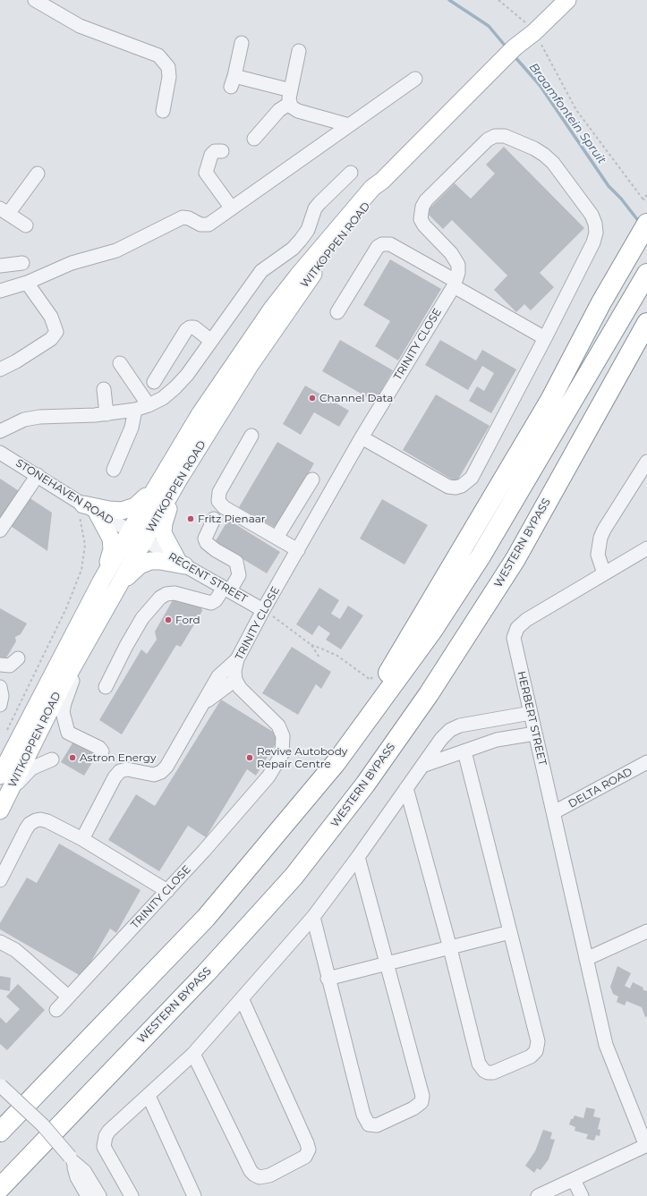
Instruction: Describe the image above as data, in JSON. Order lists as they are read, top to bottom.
{
  "streets": {
    "highway": ["WESTERN BYPASS"],
    "main road": ["WITKOPPEN ROAD"],
    "street": [
      "TRINITY CLOSE",
      "STONEHAVEN ROAD",
      "REGENT STREET",
      "HERBERT STREET",
      "DELTA ROAD"
    ]
  },
  "crossings": [
    ["WITKOPPEN ROAD", "STONEHAVEN ROAD"],
    ["WITKOPPEN ROAD", "REGENT STREET"],
    ["TRINITY CLOSE", "REGENT STREET"],
    ["STONEHAVEN ROAD", "REGENT STREET"],
    ["HERBERT STREET", "DELTA ROAD"]
  ],
  "water": ["Braamfontein Spruit"],
  "places": [
    "Channel Data",
    "Fritz Pienaar",
    "Ford",
    "Astron Energy",
    "Revive Autobody Repair Centre"
  ]
}
